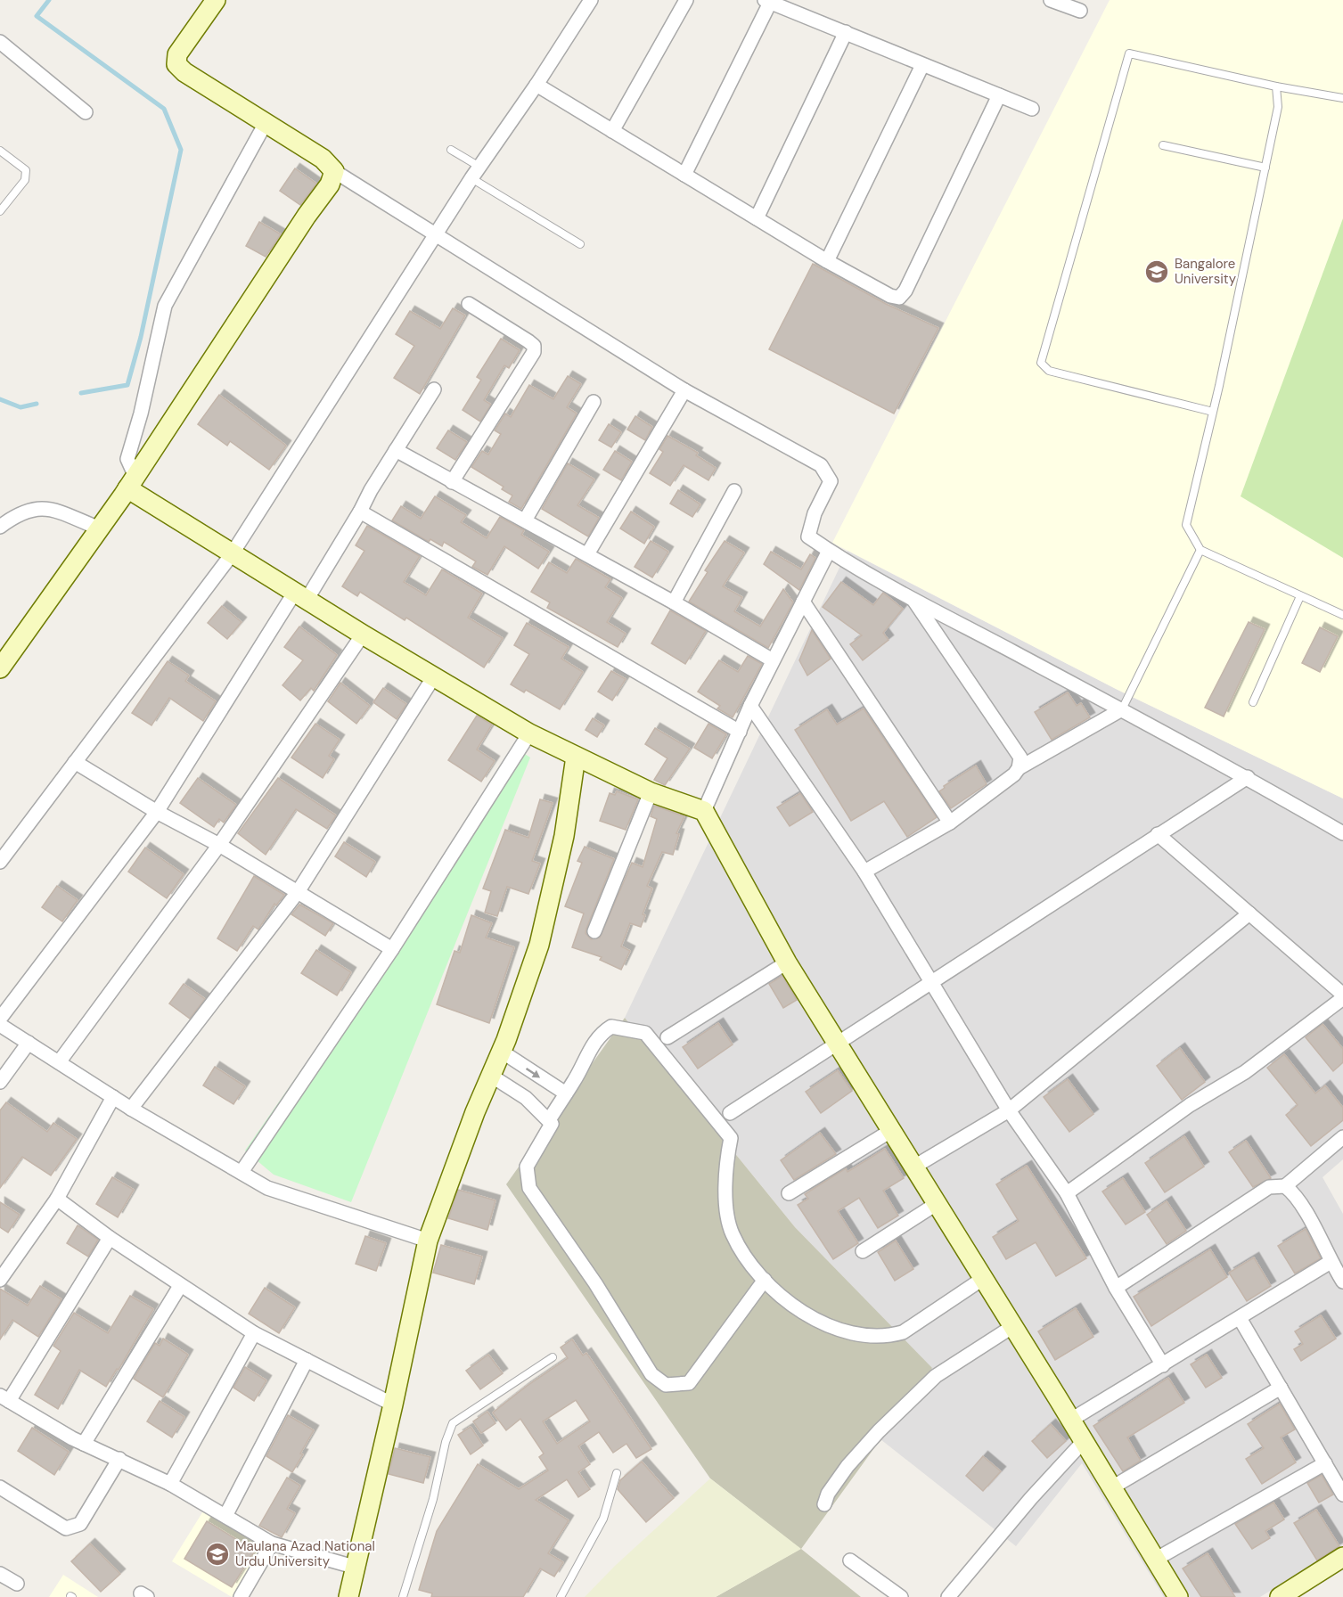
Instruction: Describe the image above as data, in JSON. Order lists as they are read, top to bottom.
{
  "places": {
    "school or university": ["Bangalore University", "Maulana Azad National Urdu University"]
  }
}
